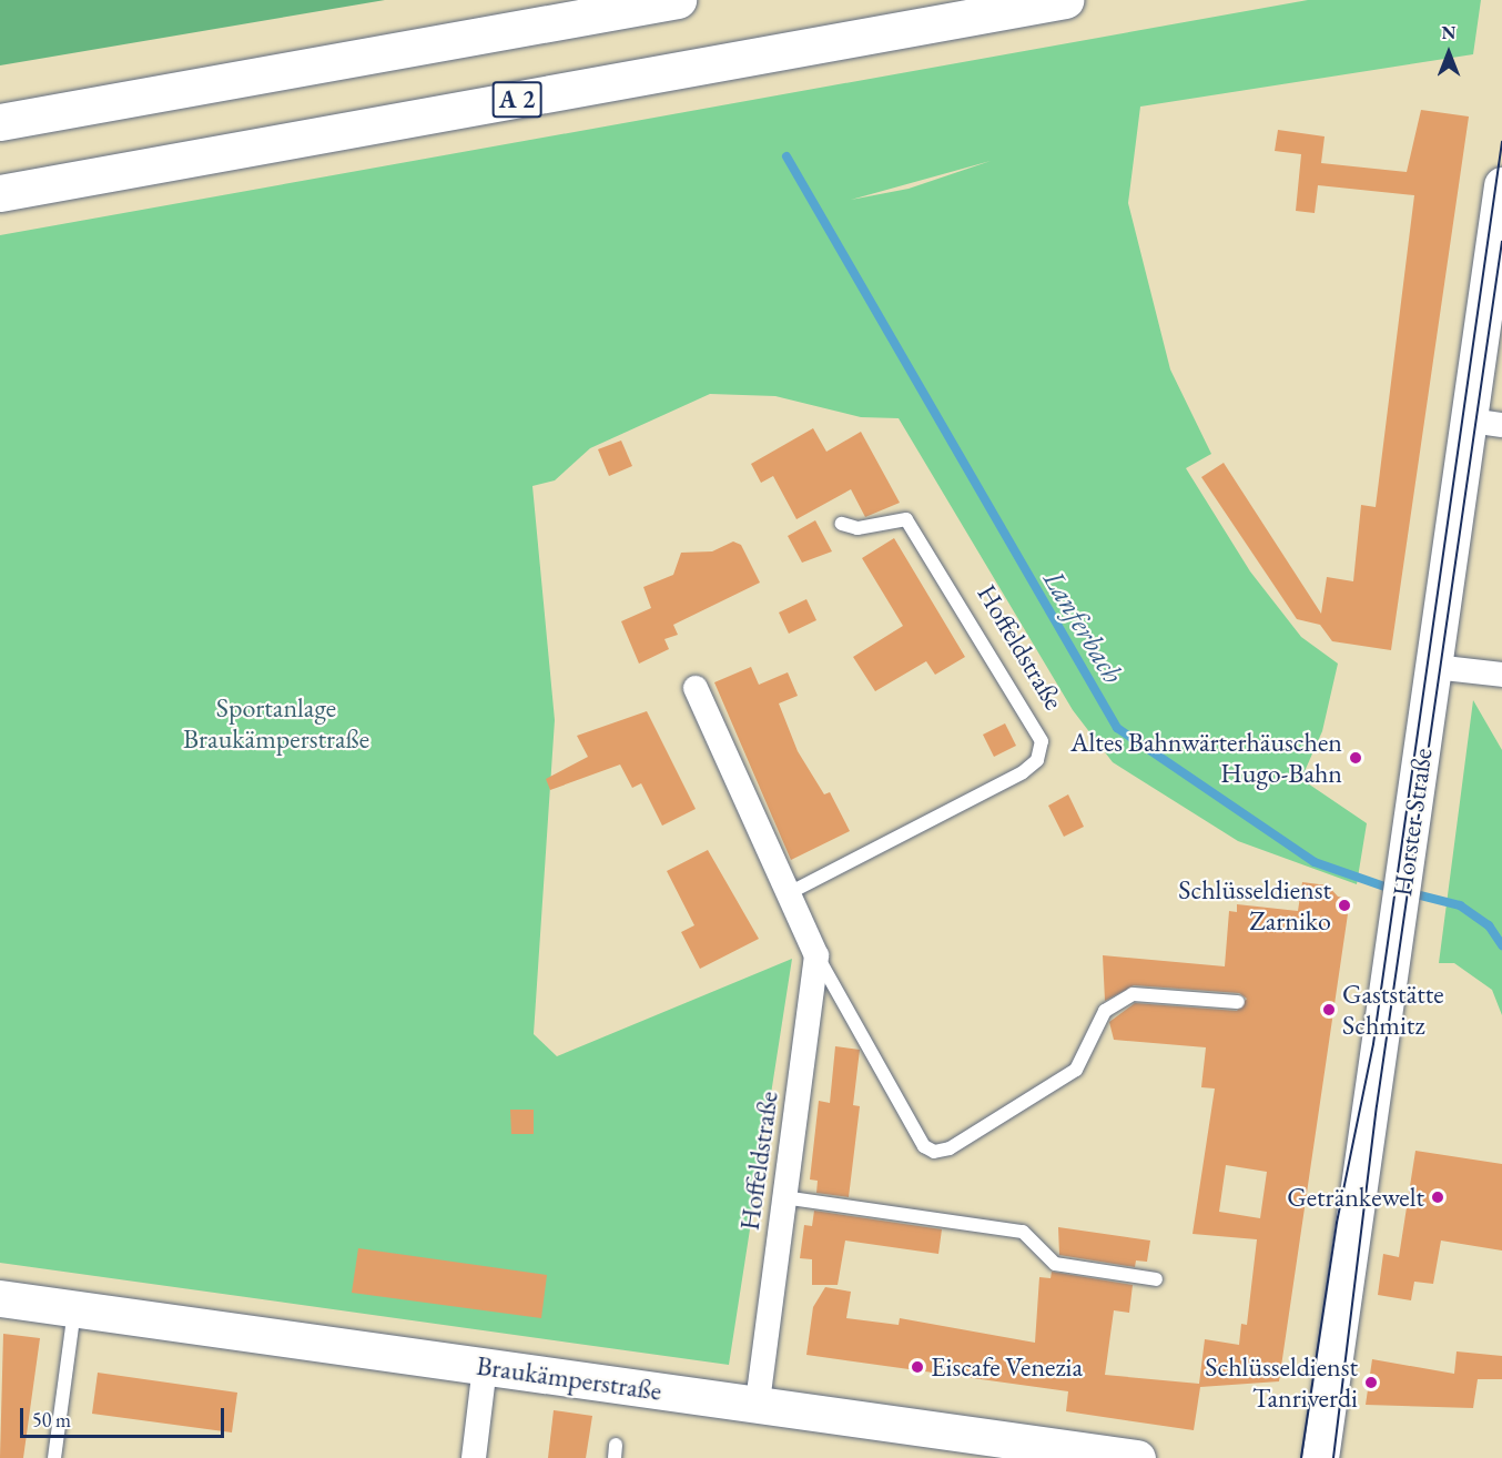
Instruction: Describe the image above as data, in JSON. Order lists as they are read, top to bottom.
{
  "streets": {
    "main road": ["A 2", "Horster Straße", "Braukämperstraße"],
    "street": ["Hoffeldstraße"]
  },
  "crossings": [
    ["Hoffeldstraße", "Braukämperstraße"]
  ],
  "water": ["Lanferbach"],
  "parks": ["Sportanlage Braukämperstraße"],
  "places": [
    "Altes Bahnwärterhäuschen Hugo-Bahn",
    "Schlüsseldienst Zarniko",
    "Gaststätte Schmitz",
    "Getränkewelt",
    "Eiscafe Venezia",
    "Schlüsseldienst Tanriverdi"
  ],
  "scale_bar": "50 m",
  "north": "top"
}
